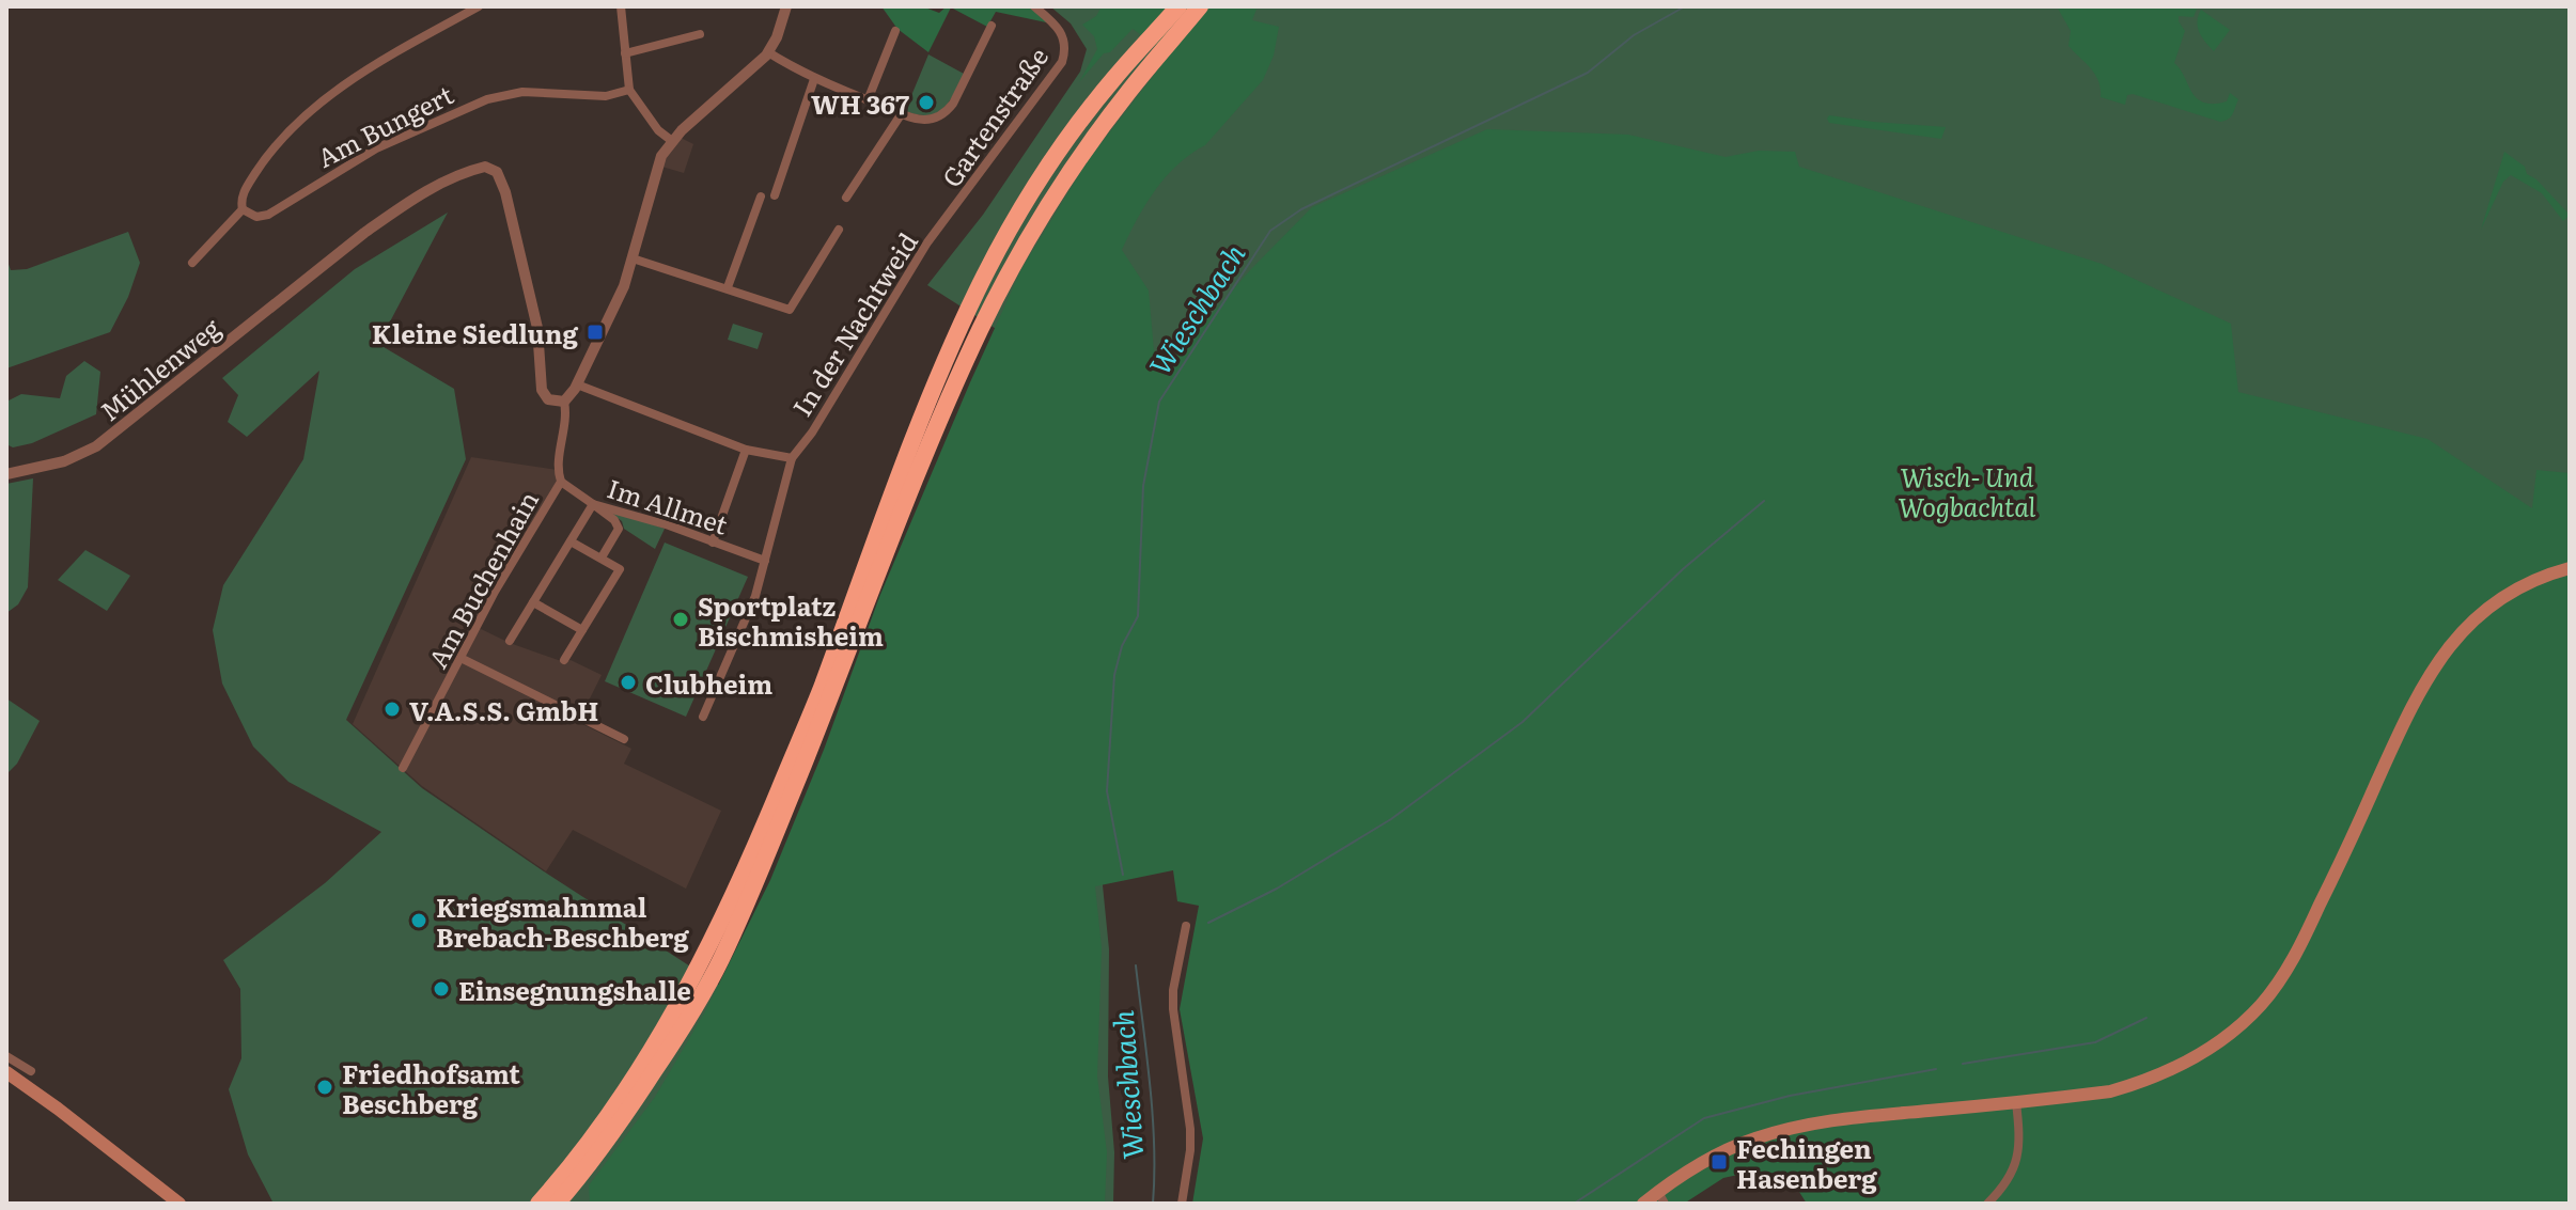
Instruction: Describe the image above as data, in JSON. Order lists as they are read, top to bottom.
{
  "streets": {
    "street": [
      "Gartenstraße",
      "Am Bungert",
      "In der Nachtweid",
      "Mühlenweg",
      "Im Allmet",
      "Am Buchenhain"
    ]
  },
  "crossings": [
    ["Gartenstraße", "In der Nachtweid"],
    ["Mühlenweg", "Am Buchenhain"],
    ["Im Allmet", "Am Buchenhain"]
  ],
  "water": ["Wieschbach"],
  "parks": ["Wisch- Und Wogbachtal"],
  "places": {
    "other": [
      "WH 367",
      "Sportplatz Bischmisheim",
      "Clubheim",
      "V.A.S.S. GmbH",
      "Kriegsmahnmal Brebach-Beschberg",
      "Einsegnungshalle",
      "Friedhofsamt Beschberg"
    ],
    "transit": ["Kleine Siedlung", "Fechingen Hasenberg"]
  }
}
